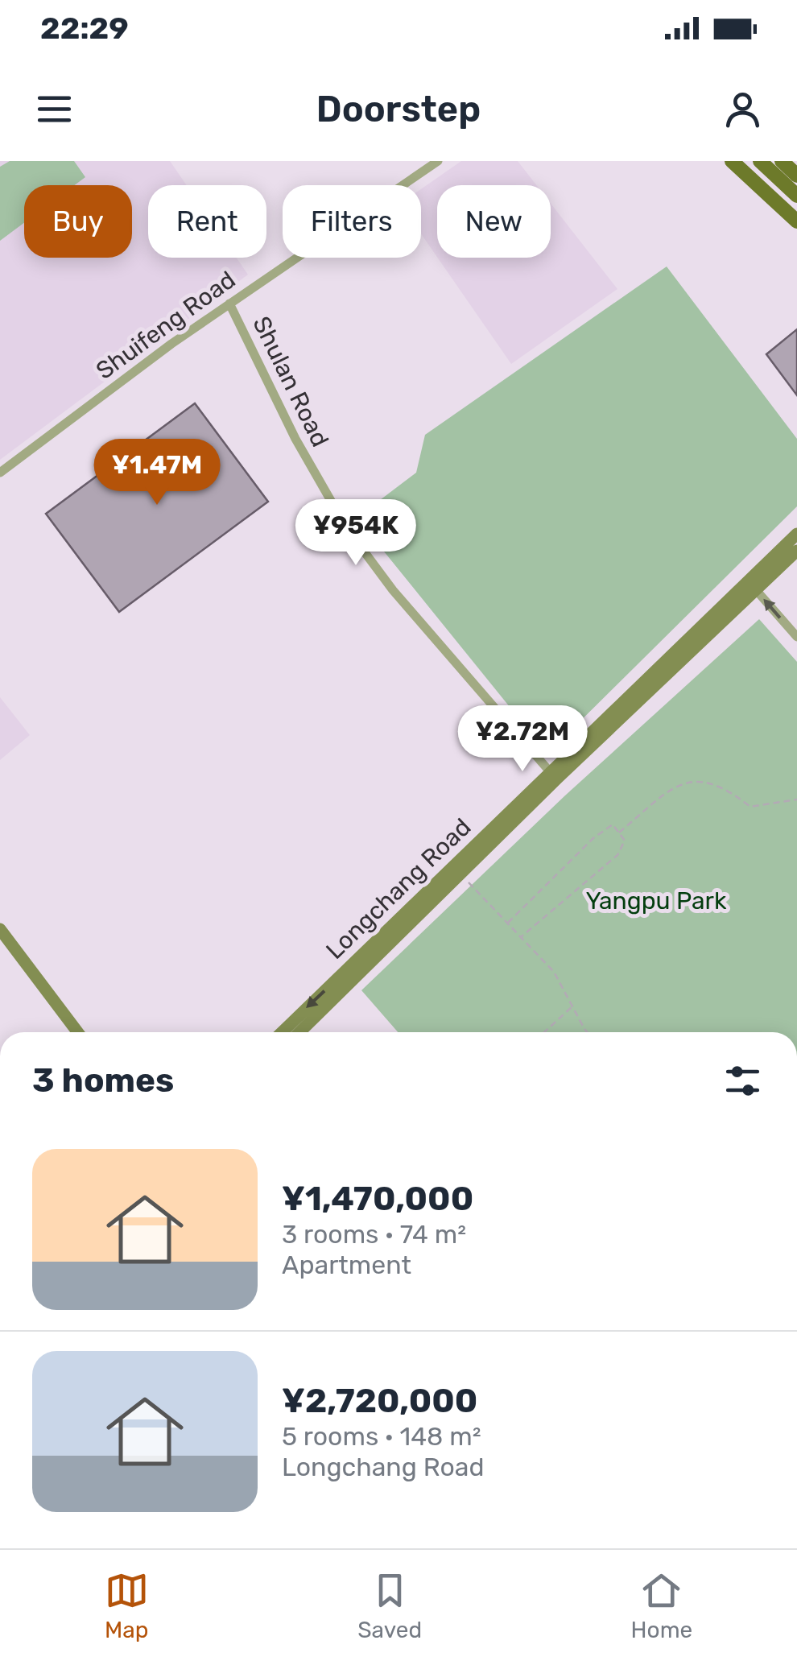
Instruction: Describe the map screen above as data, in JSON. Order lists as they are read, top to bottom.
{
  "streets": {
    "main road": ["Longchang Road"],
    "street": ["Shuifeng Road", "Shulan Road"]
  },
  "crossings": [
    ["Shuifeng Road", "Shulan Road"],
    ["Shulan Road", "Longchang Road"]
  ],
  "parks": ["Yangpu Park"],
  "page": {
    "status": "22:29",
    "header": "Doorstep",
    "chip": [
      "Buy",
      "Rent",
      "Filters",
      "New"
    ],
    "price": ["¥1.47M", "¥954K", "¥2.72M"],
    "heading": "3 homes",
    "list": [
      {
        "name": "¥1,470,000",
        "note": "3 rooms · 74 m² · Apartment"
      },
      {
        "name": "¥2,720,000",
        "note": "5 rooms · 148 m² · Longchang Road"
      }
    ],
    "tabs": ["Map", "Saved", "Home"]
  }
}
